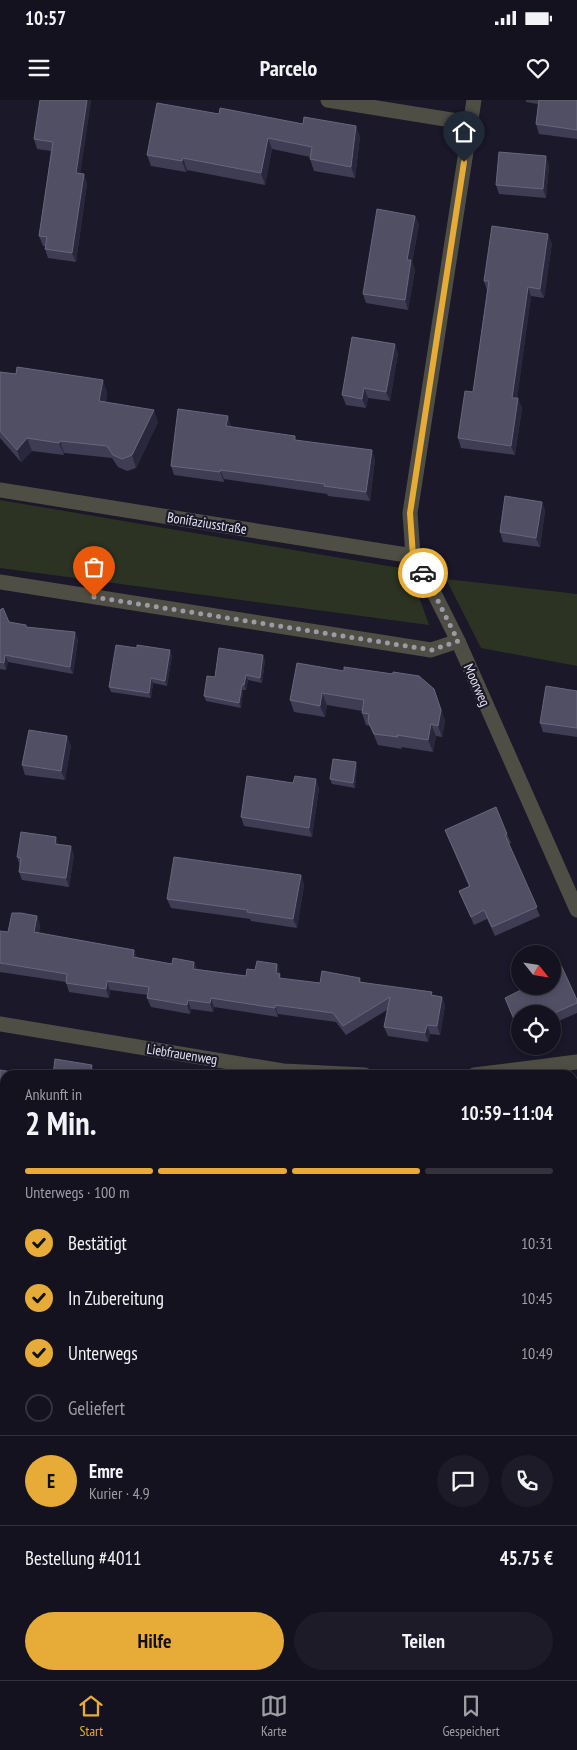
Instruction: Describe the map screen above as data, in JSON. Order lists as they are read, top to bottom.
{
  "streets": {
    "street": ["Bonifaziusstraße", "Moorweg", "Liebfrauenweg"]
  },
  "crossings": [
    ["Bonifaziusstraße", "Moorweg"]
  ],
  "north": "bottom right",
  "page": {
    "status": "10:57",
    "header": "Parcelo",
    "heading": ["2 Min.", "Ankunft in", "10:59–11:04"],
    "panel": [
      "Emre",
      "Kurier · 4.9",
      "Bestellung #4011",
      "45.75 €"
    ],
    "bar": "Unterwegs · 100 m",
    "list": [
      ["Bestätigt", "10:31"],
      ["In Zubereitung", "10:45"],
      ["Unterwegs", "10:49"],
      "Geliefert"
    ],
    "round": "E",
    "buttons": ["Hilfe", "Teilen"],
    "tabs": ["Start", "Karte", "Gespeichert"]
  }
}
